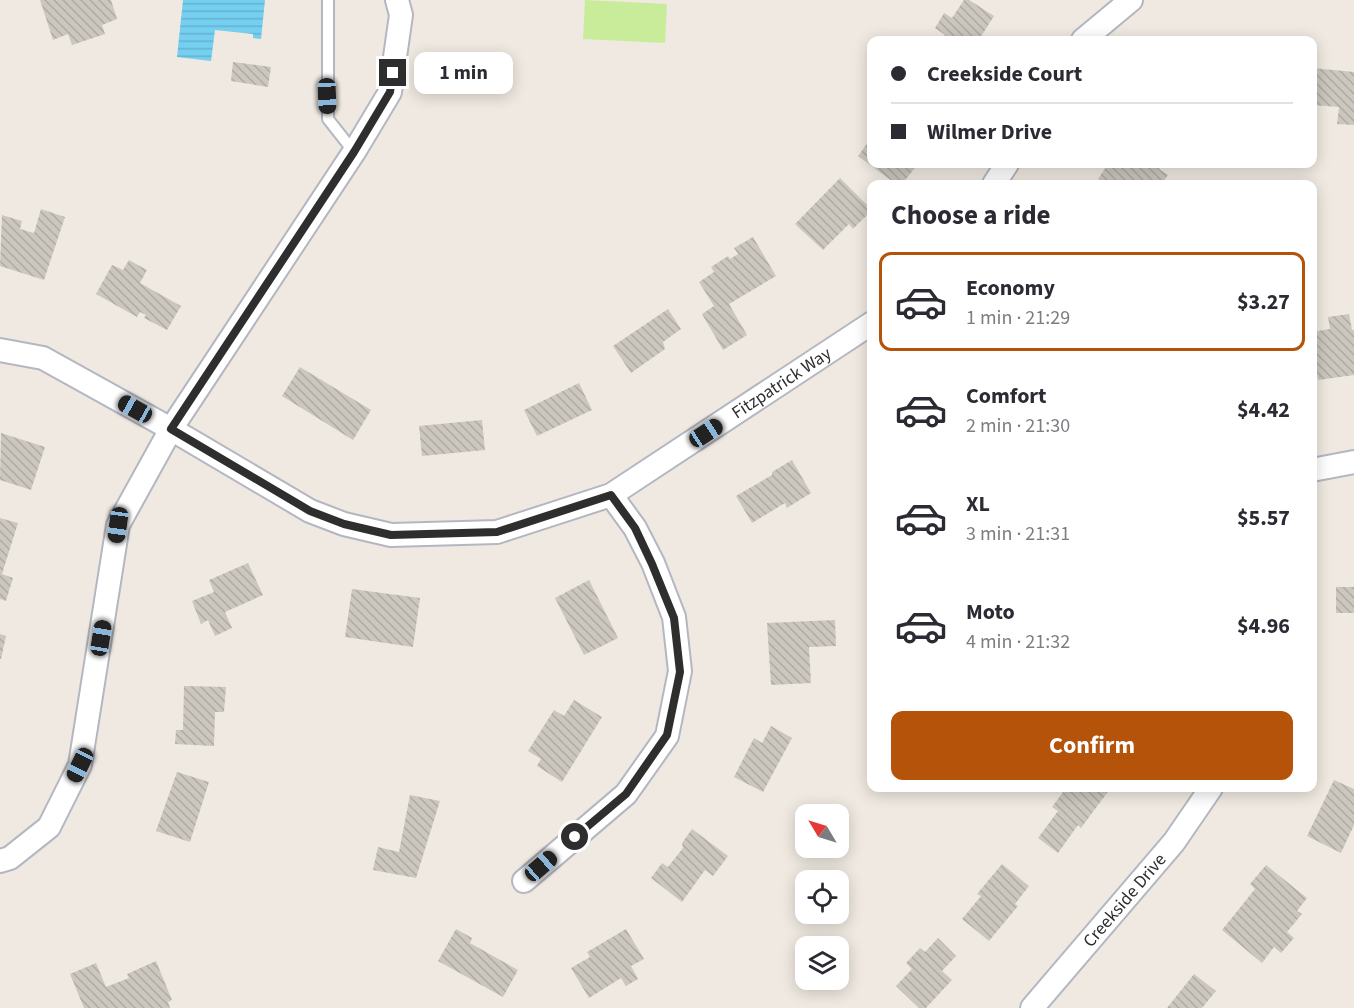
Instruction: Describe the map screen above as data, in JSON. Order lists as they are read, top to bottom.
{
  "streets": {
    "street": ["Fitzpatrick Way", "Creekside Drive"]
  },
  "north": "top left",
  "page": {
    "banner": ["Creekside Court", "Wilmer Drive"],
    "bubble": "1 min",
    "heading": "Choose a ride",
    "list": [
      {
        "name": "Economy",
        "note": "1 min · 21:29",
        "value": "$3.27"
      },
      {
        "name": "Comfort",
        "note": "2 min · 21:30",
        "value": "$4.42"
      },
      {
        "name": "XL",
        "note": "3 min · 21:31",
        "value": "$5.57"
      },
      {
        "name": "Moto",
        "note": "4 min · 21:32",
        "value": "$4.96"
      }
    ],
    "buttons": "Confirm"
  }
}
